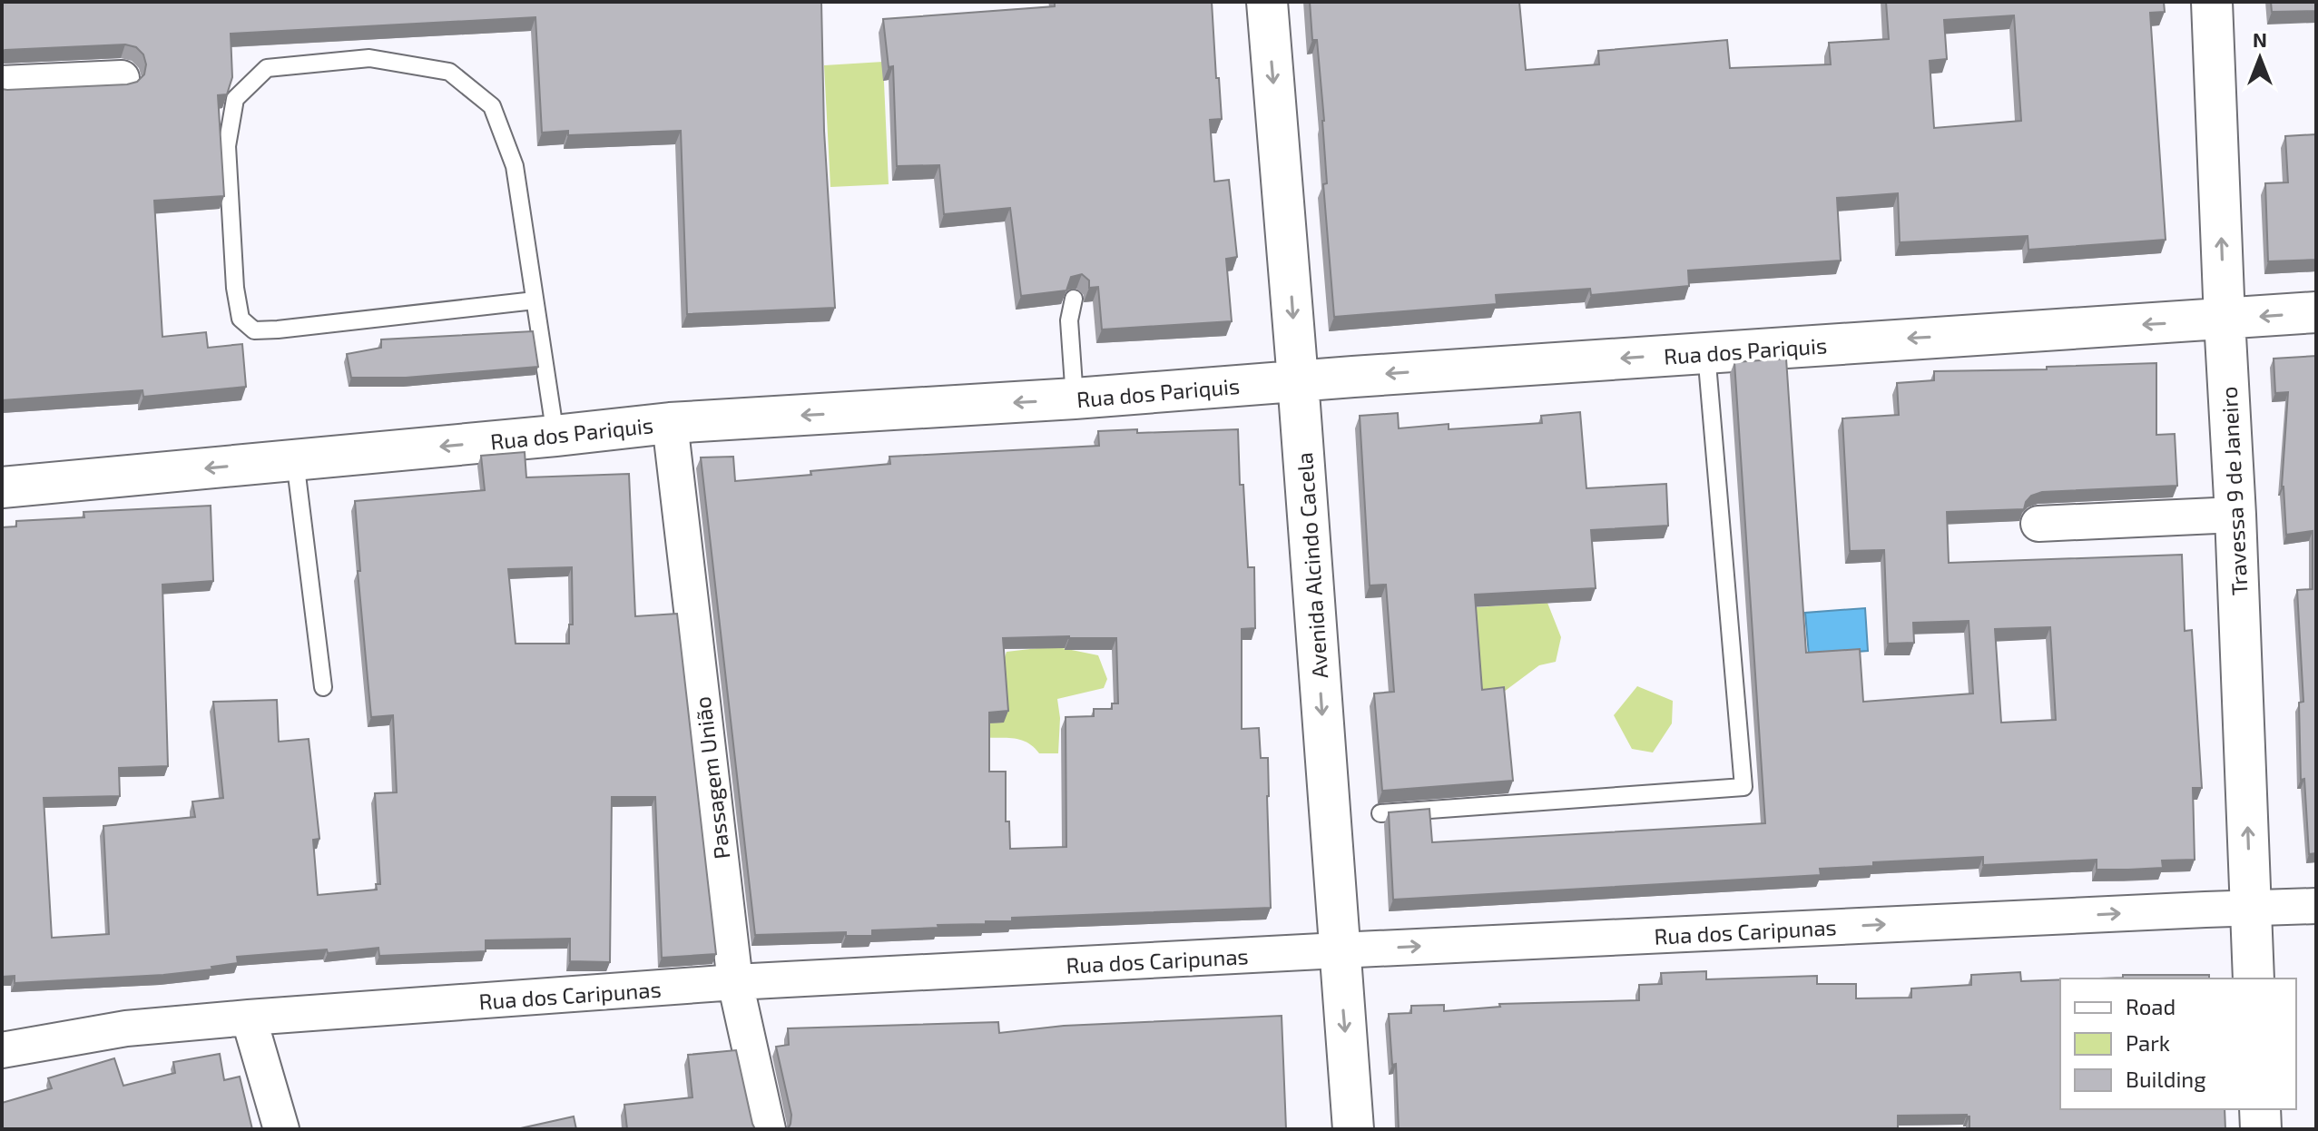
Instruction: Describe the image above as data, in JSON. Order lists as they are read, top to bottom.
{
  "streets": {
    "street": [
      "Rua dos Pariquis",
      "Travessa 9 de Janeiro",
      "Avenida Alcindo Cacela",
      "Passagem União",
      "Rua dos Caripunas"
    ]
  },
  "crossings": [
    ["Rua dos Pariquis", "Travessa 9 de Janeiro"],
    ["Rua dos Pariquis", "Avenida Alcindo Cacela"],
    ["Rua dos Pariquis", "Passagem União"],
    ["Travessa 9 de Janeiro", "Rua dos Caripunas"],
    ["Avenida Alcindo Cacela", "Rua dos Caripunas"],
    ["Passagem União", "Rua dos Caripunas"]
  ],
  "one_way": [
    "Rua dos Pariquis",
    "Travessa 9 de Janeiro",
    "Avenida Alcindo Cacela",
    "Rua dos Caripunas"
  ],
  "legend": ["Road", "Park", "Building"],
  "north": "top"
}
